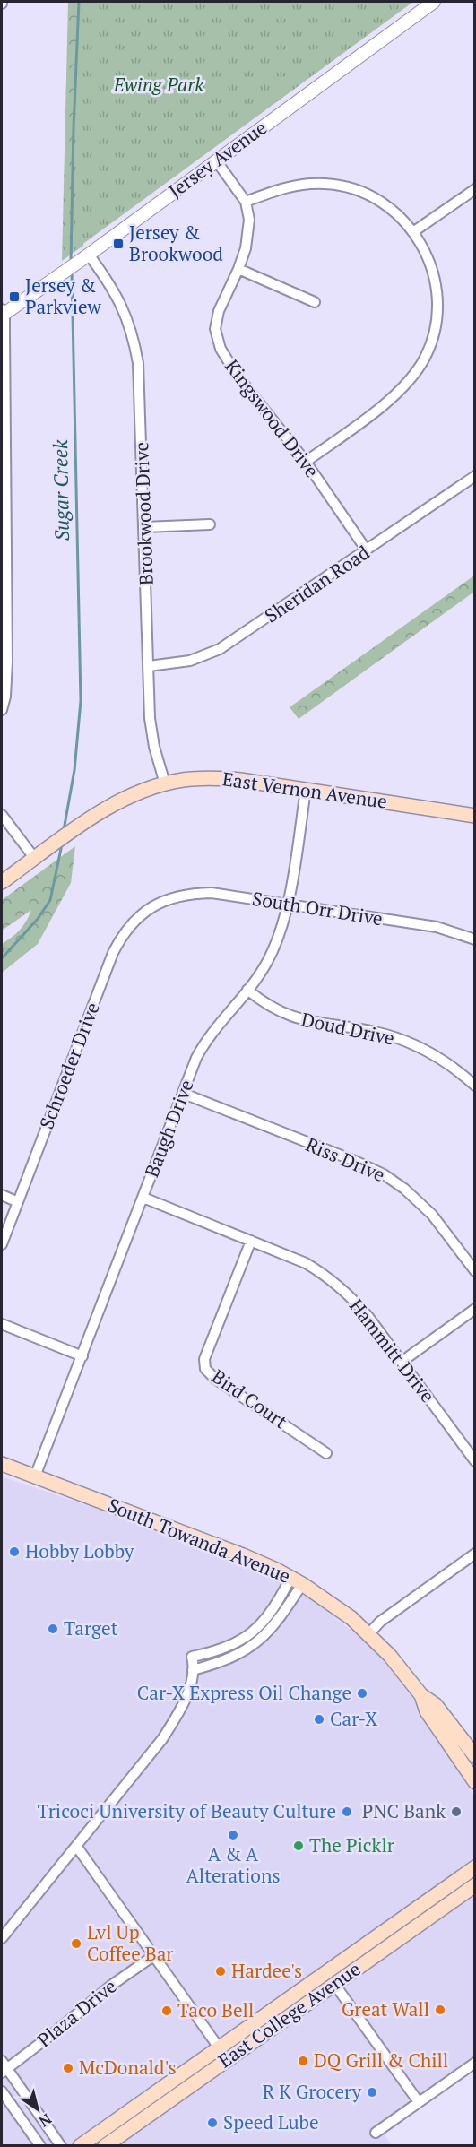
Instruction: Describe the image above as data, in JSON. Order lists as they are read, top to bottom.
{
  "streets": {
    "main road": ["East Vernon Avenue", "South Towanda Avenue", "East College Avenue"],
    "street": [
      "Jersey Avenue",
      "Kingswood Drive",
      "Brookwood Drive",
      "Sheridan Road",
      "South Orr Drive",
      "Doud Drive",
      "Schroeder Drive",
      "Baugh Drive",
      "Riss Drive",
      "Hammitt Drive",
      "Bird Court",
      "Plaza Drive"
    ]
  },
  "crossings": [
    ["Jersey Avenue", "Brookwood Drive"],
    ["Kingswood Drive", "Sheridan Road"],
    ["Brookwood Drive", "Sheridan Road"],
    ["Brookwood Drive", "East Vernon Avenue"],
    ["East Vernon Avenue", "Baugh Drive"],
    ["South Orr Drive", "Schroeder Drive"],
    ["South Orr Drive", "Baugh Drive"],
    ["Doud Drive", "Baugh Drive"],
    ["Baugh Drive", "Riss Drive"],
    ["Baugh Drive", "Hammitt Drive"],
    ["Baugh Drive", "South Towanda Avenue"],
    ["Hammitt Drive", "Bird Court"]
  ],
  "water": ["Sugar Creek"],
  "parks": ["Ewing Park"],
  "places": {
    "transit": ["Jersey & Brookwood", "Jersey & Parkview"],
    "other": [
      "Hobby Lobby",
      "Target",
      "Car-X Express Oil Change",
      "Car-X",
      "Tricoci University of Beauty Culture",
      "PNC Bank",
      "A & A Alterations",
      "The Picklr",
      "Lvl Up Coffee Bar",
      "Hardee's",
      "Great Wall",
      "Taco Bell",
      "DQ Grill & Chill",
      "McDonald's",
      "R K Grocery",
      "Speed Lube"
    ]
  },
  "north": "bottom right"
}
